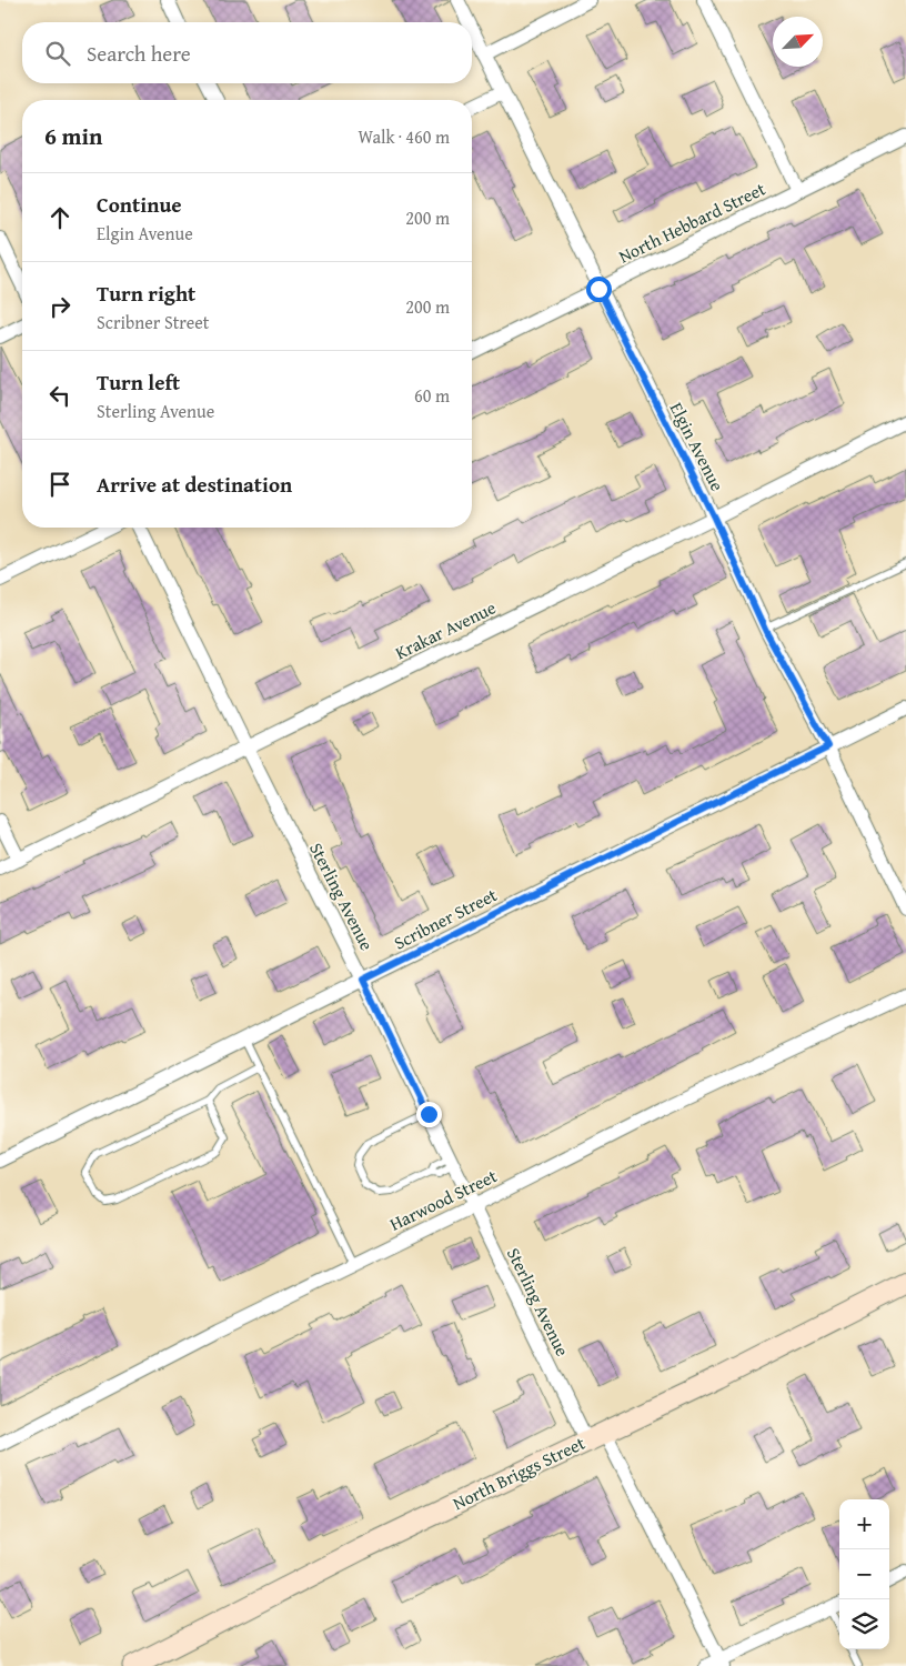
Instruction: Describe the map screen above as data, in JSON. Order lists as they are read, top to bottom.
{
  "streets": {
    "street": [
      "North Hebbard Street",
      "Elgin Avenue",
      "Krakar Avenue",
      "Sterling Avenue",
      "Scribner Street",
      "Harwood Street",
      "North Briggs Street"
    ]
  },
  "crossings": [
    ["North Hebbard Street", "Elgin Avenue"],
    ["Elgin Avenue", "Krakar Avenue"],
    ["Elgin Avenue", "Scribner Street"],
    ["Krakar Avenue", "Sterling Avenue"],
    ["Sterling Avenue", "Scribner Street"],
    ["Sterling Avenue", "Harwood Street"],
    ["Sterling Avenue", "North Briggs Street"]
  ],
  "north": "top right",
  "page": {
    "search": "Search here",
    "heading": ["6 min", "Walk · 460 m"],
    "list": [
      ["Continue", "Elgin Avenue", "200 m"],
      ["Turn right", "Scribner Street", "200 m"],
      ["Turn left", "Sterling Avenue", "60 m"],
      "Arrive at destination"
    ],
    "map_buttons": ["+", "−"]
  }
}
